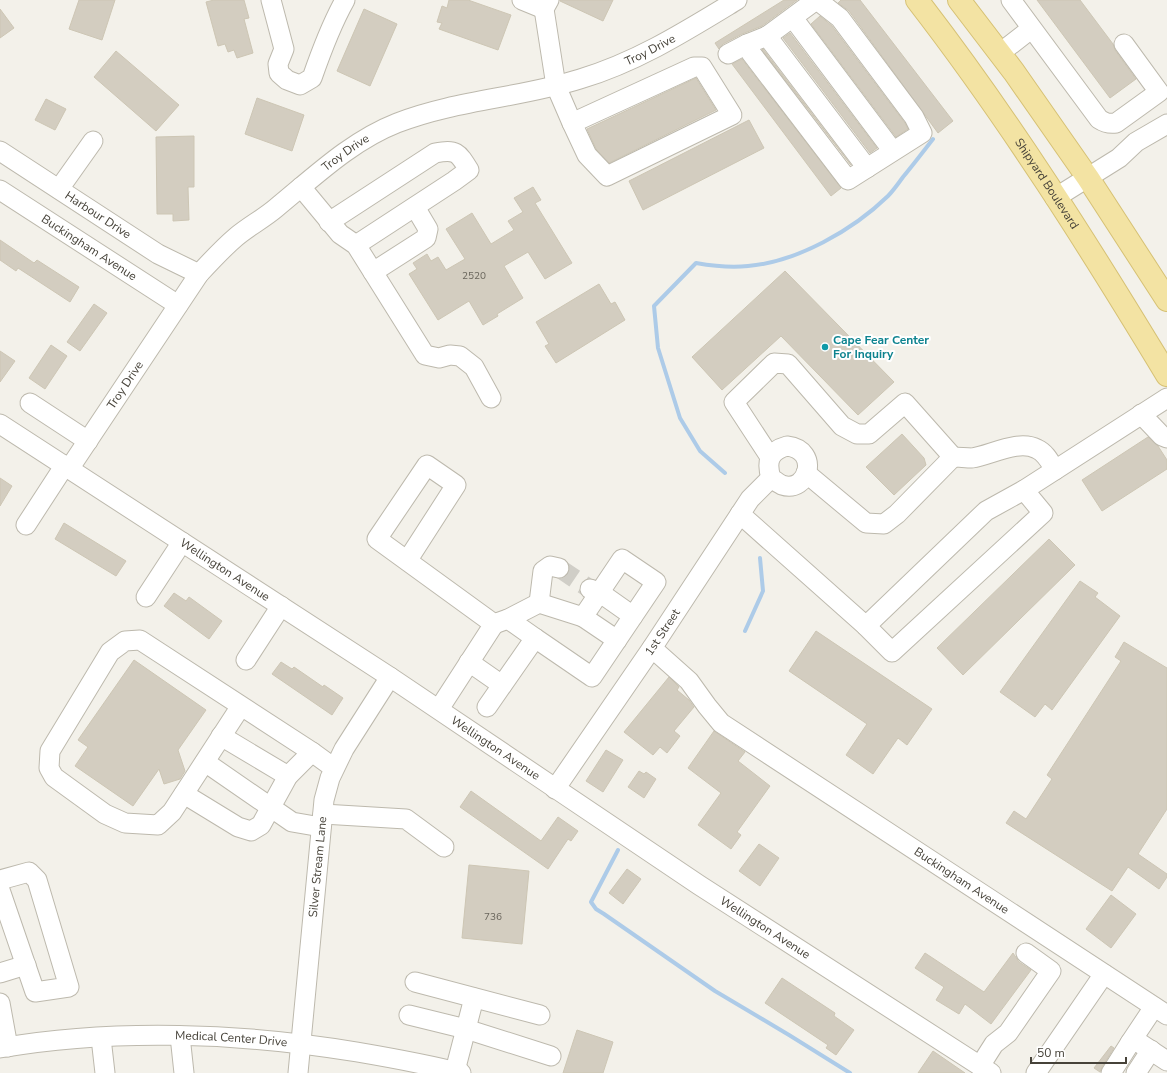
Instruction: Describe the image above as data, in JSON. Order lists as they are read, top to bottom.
{
  "streets": {
    "main road": ["Shipyard Boulevard"],
    "street": [
      "Troy Drive",
      "Harbour Drive",
      "Buckingham Avenue",
      "Wellington Avenue",
      "1st Street",
      "Silver Stream Lane",
      "Medical Center Drive"
    ]
  },
  "crossings": [
    ["Troy Drive", "Harbour Drive"],
    ["Troy Drive", "Buckingham Avenue"],
    ["Troy Drive", "Wellington Avenue"],
    ["Buckingham Avenue", "1st Street"],
    ["Wellington Avenue", "1st Street"],
    ["Wellington Avenue", "Silver Stream Lane"],
    ["Silver Stream Lane", "Medical Center Drive"]
  ],
  "places": ["Cape Fear Center For Inquiry"],
  "house_numbers": ["2520", "736"],
  "scale_bar": "50 m"
}
